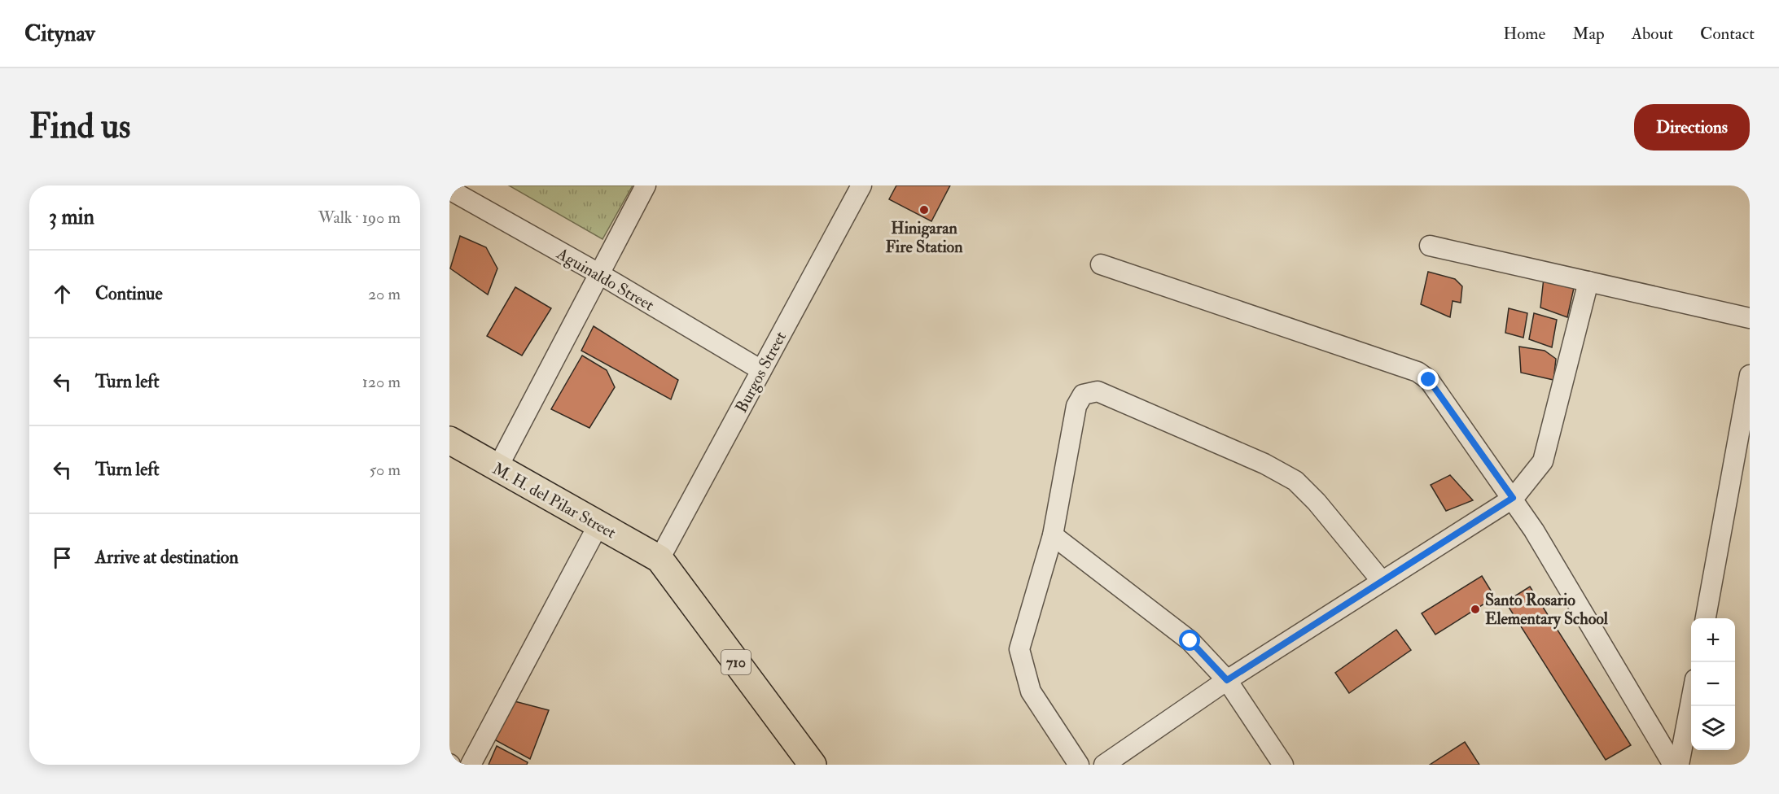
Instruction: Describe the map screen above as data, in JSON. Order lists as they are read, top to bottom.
{
  "streets": {
    "main road": ["M. H. del Pilar Street", "710"],
    "street": ["Aguinaldo Street", "Burgos Street"]
  },
  "crossings": [
    ["Aguinaldo Street", "Burgos Street"],
    ["Burgos Street", "M. H. del Pilar Street"],
    ["Burgos Street", "710"],
    ["M. H. del Pilar Street", "710"]
  ],
  "places": ["Hinigaran Fire Station", "Santo Rosario Elementary School"],
  "page": {
    "header": "Citynav",
    "nav": [
      "Home",
      "Map",
      "About",
      "Contact"
    ],
    "buttons": "Directions",
    "title": "Find us",
    "heading": ["3 min", "Walk · 190 m"],
    "list": [
      ["Continue", "20 m"],
      ["Turn left", "120 m"],
      ["Turn left", "50 m"],
      "Arrive at destination"
    ],
    "map_buttons": ["+", "−"]
  }
}
